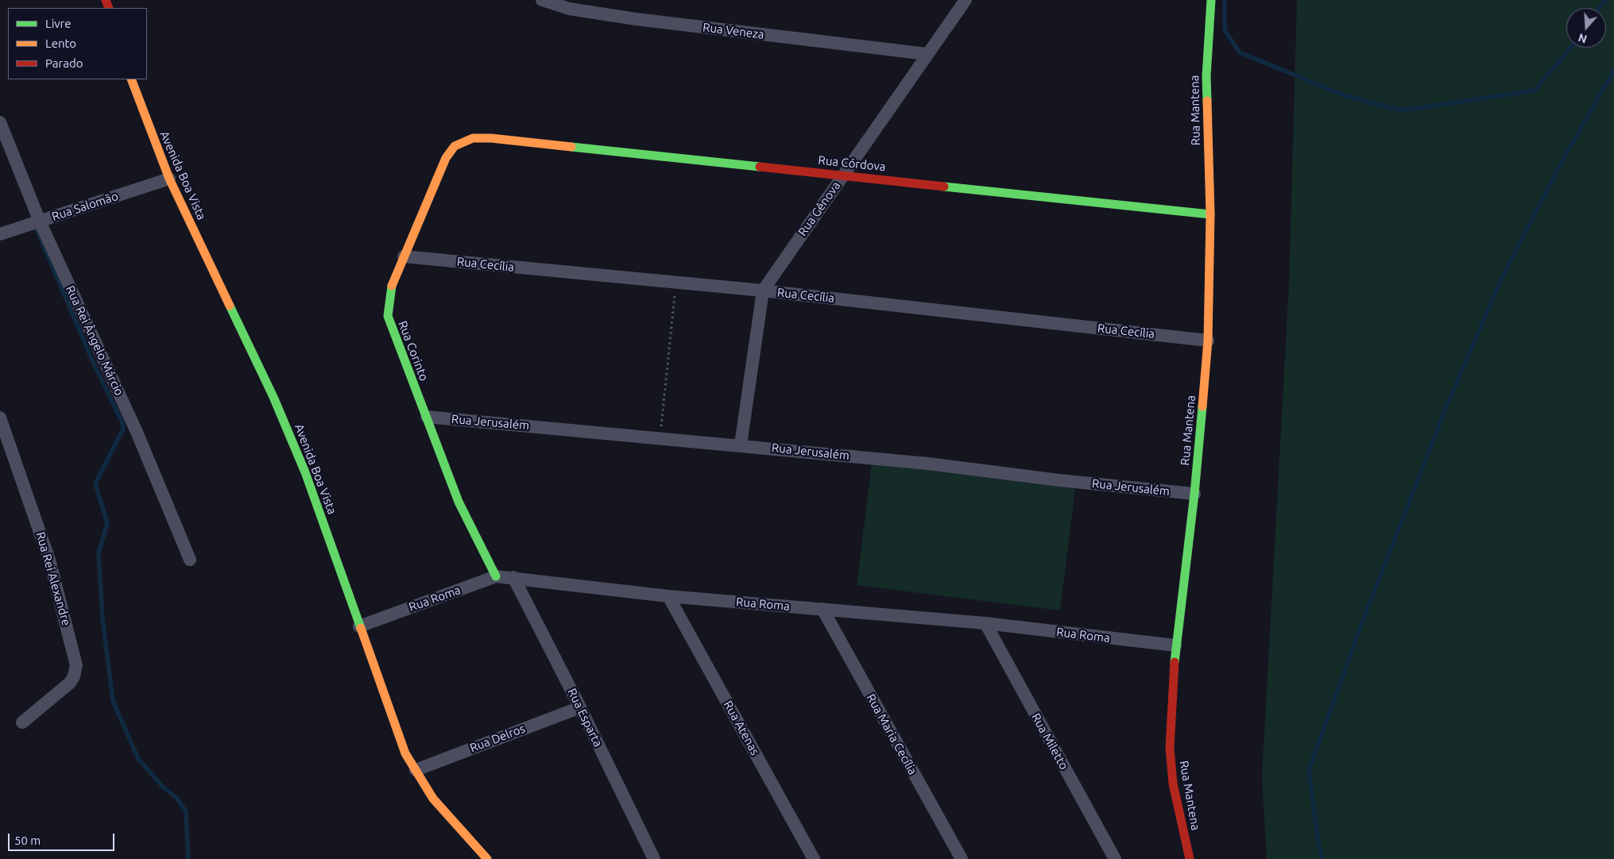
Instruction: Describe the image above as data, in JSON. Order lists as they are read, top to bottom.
{
  "streets": {
    "street": [
      "Rua Veneza",
      "Rua Mantena",
      "Rua Córdova",
      "Avenida Boa Vista",
      "Rua Salomão",
      "Rua Gênova",
      "Rua Cecília",
      "Rua Rei Ângelo Márcio",
      "Rua Corinto",
      "Rua Jerusalém",
      "Rua Rei Alexandre",
      "Rua Roma",
      "Rua Esparta",
      "Rua Atenas",
      "Rua Maria Cecília",
      "Rua Delros",
      "Rua Miletto"
    ]
  },
  "crossings": [
    ["Rua Veneza", "Rua Gênova"],
    ["Rua Mantena", "Rua Córdova"],
    ["Rua Mantena", "Rua Cecília"],
    ["Rua Mantena", "Rua Jerusalém"],
    ["Rua Mantena", "Rua Roma"],
    ["Rua Córdova", "Rua Gênova"],
    ["Rua Córdova", "Rua Corinto"],
    ["Avenida Boa Vista", "Rua Salomão"],
    ["Avenida Boa Vista", "Rua Roma"],
    ["Avenida Boa Vista", "Rua Delros"],
    ["Rua Salomão", "Rua Rei Ângelo Márcio"],
    ["Rua Gênova", "Rua Cecília"],
    ["Rua Gênova", "Rua Jerusalém"],
    ["Rua Cecília", "Rua Corinto"],
    ["Rua Corinto", "Rua Jerusalém"],
    ["Rua Corinto", "Rua Roma"],
    ["Rua Roma", "Rua Esparta"],
    ["Rua Roma", "Rua Atenas"],
    ["Rua Roma", "Rua Maria Cecília"],
    ["Rua Roma", "Rua Miletto"],
    ["Rua Esparta", "Rua Delros"]
  ],
  "legend": ["Livre", "Lento", "Parado"],
  "scale_bar": "50 m",
  "north": "bottom"
}
